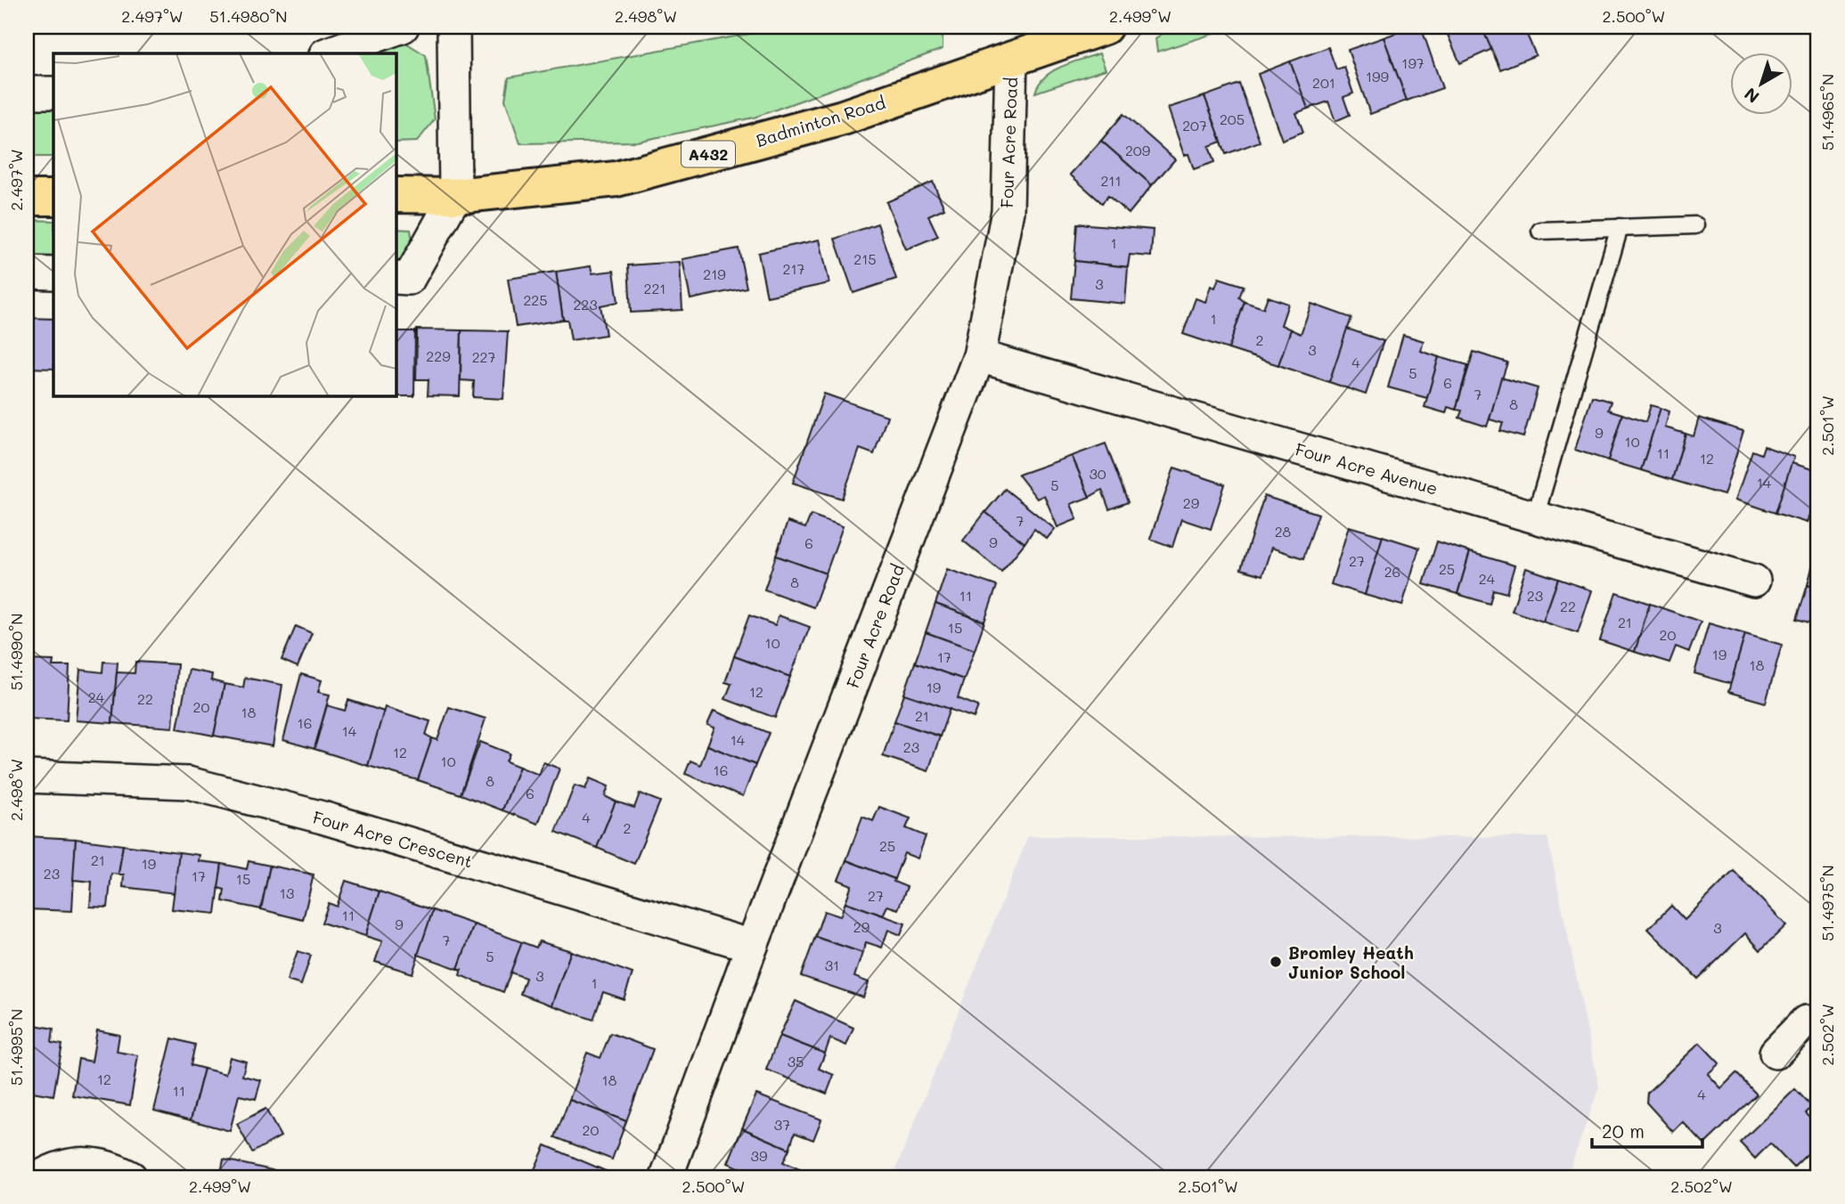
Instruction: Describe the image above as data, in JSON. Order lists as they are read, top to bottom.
{
  "streets": {
    "main road": ["Badminton Road", "A432"],
    "street": ["Four Acre Road", "Four Acre Avenue", "Four Acre Crescent"]
  },
  "crossings": [
    ["Badminton Road", "Four Acre Road"],
    ["Four Acre Road", "Four Acre Avenue"],
    ["Four Acre Road", "Four Acre Crescent"]
  ],
  "places": ["Bromley Heath Junior School"],
  "house_numbers": [
    "197",
    "199",
    "201",
    "205",
    "207",
    "209",
    "211",
    "1",
    "215",
    "217",
    "219",
    "3",
    "221",
    "225",
    "223",
    "1",
    "2",
    "3",
    "229",
    "227",
    "4",
    "5",
    "6",
    "7",
    "8",
    "9",
    "10",
    "11",
    "12",
    "30",
    "14",
    "5",
    "29",
    "7",
    "28",
    "9",
    "6",
    "27",
    "25",
    "26",
    "24",
    "8",
    "11",
    "23",
    "22",
    "21",
    "15",
    "20",
    "10",
    "19",
    "17",
    "18",
    "19",
    "12",
    "24",
    "22",
    "20",
    "18",
    "21",
    "16",
    "14",
    "14",
    "23",
    "12",
    "10",
    "16",
    "8",
    "6",
    "4",
    "2",
    "25",
    "21",
    "19",
    "23",
    "17",
    "15",
    "13",
    "27",
    "11",
    "9",
    "29",
    "3",
    "7",
    "5",
    "31",
    "3",
    "1",
    "35",
    "12",
    "18",
    "11",
    "4",
    "37",
    "20",
    "39"
  ],
  "scale_bar": "20 m",
  "north": "bottom left",
  "coordinates": [
    "2.497°W",
    "51.4980°N",
    "2.498°W",
    "2.499°W",
    "2.500°W",
    "51.4965°N",
    "2.501°W",
    "51.4990°N",
    "51.4975°N",
    "2.502°W",
    "51.4995°N"
  ]
}
